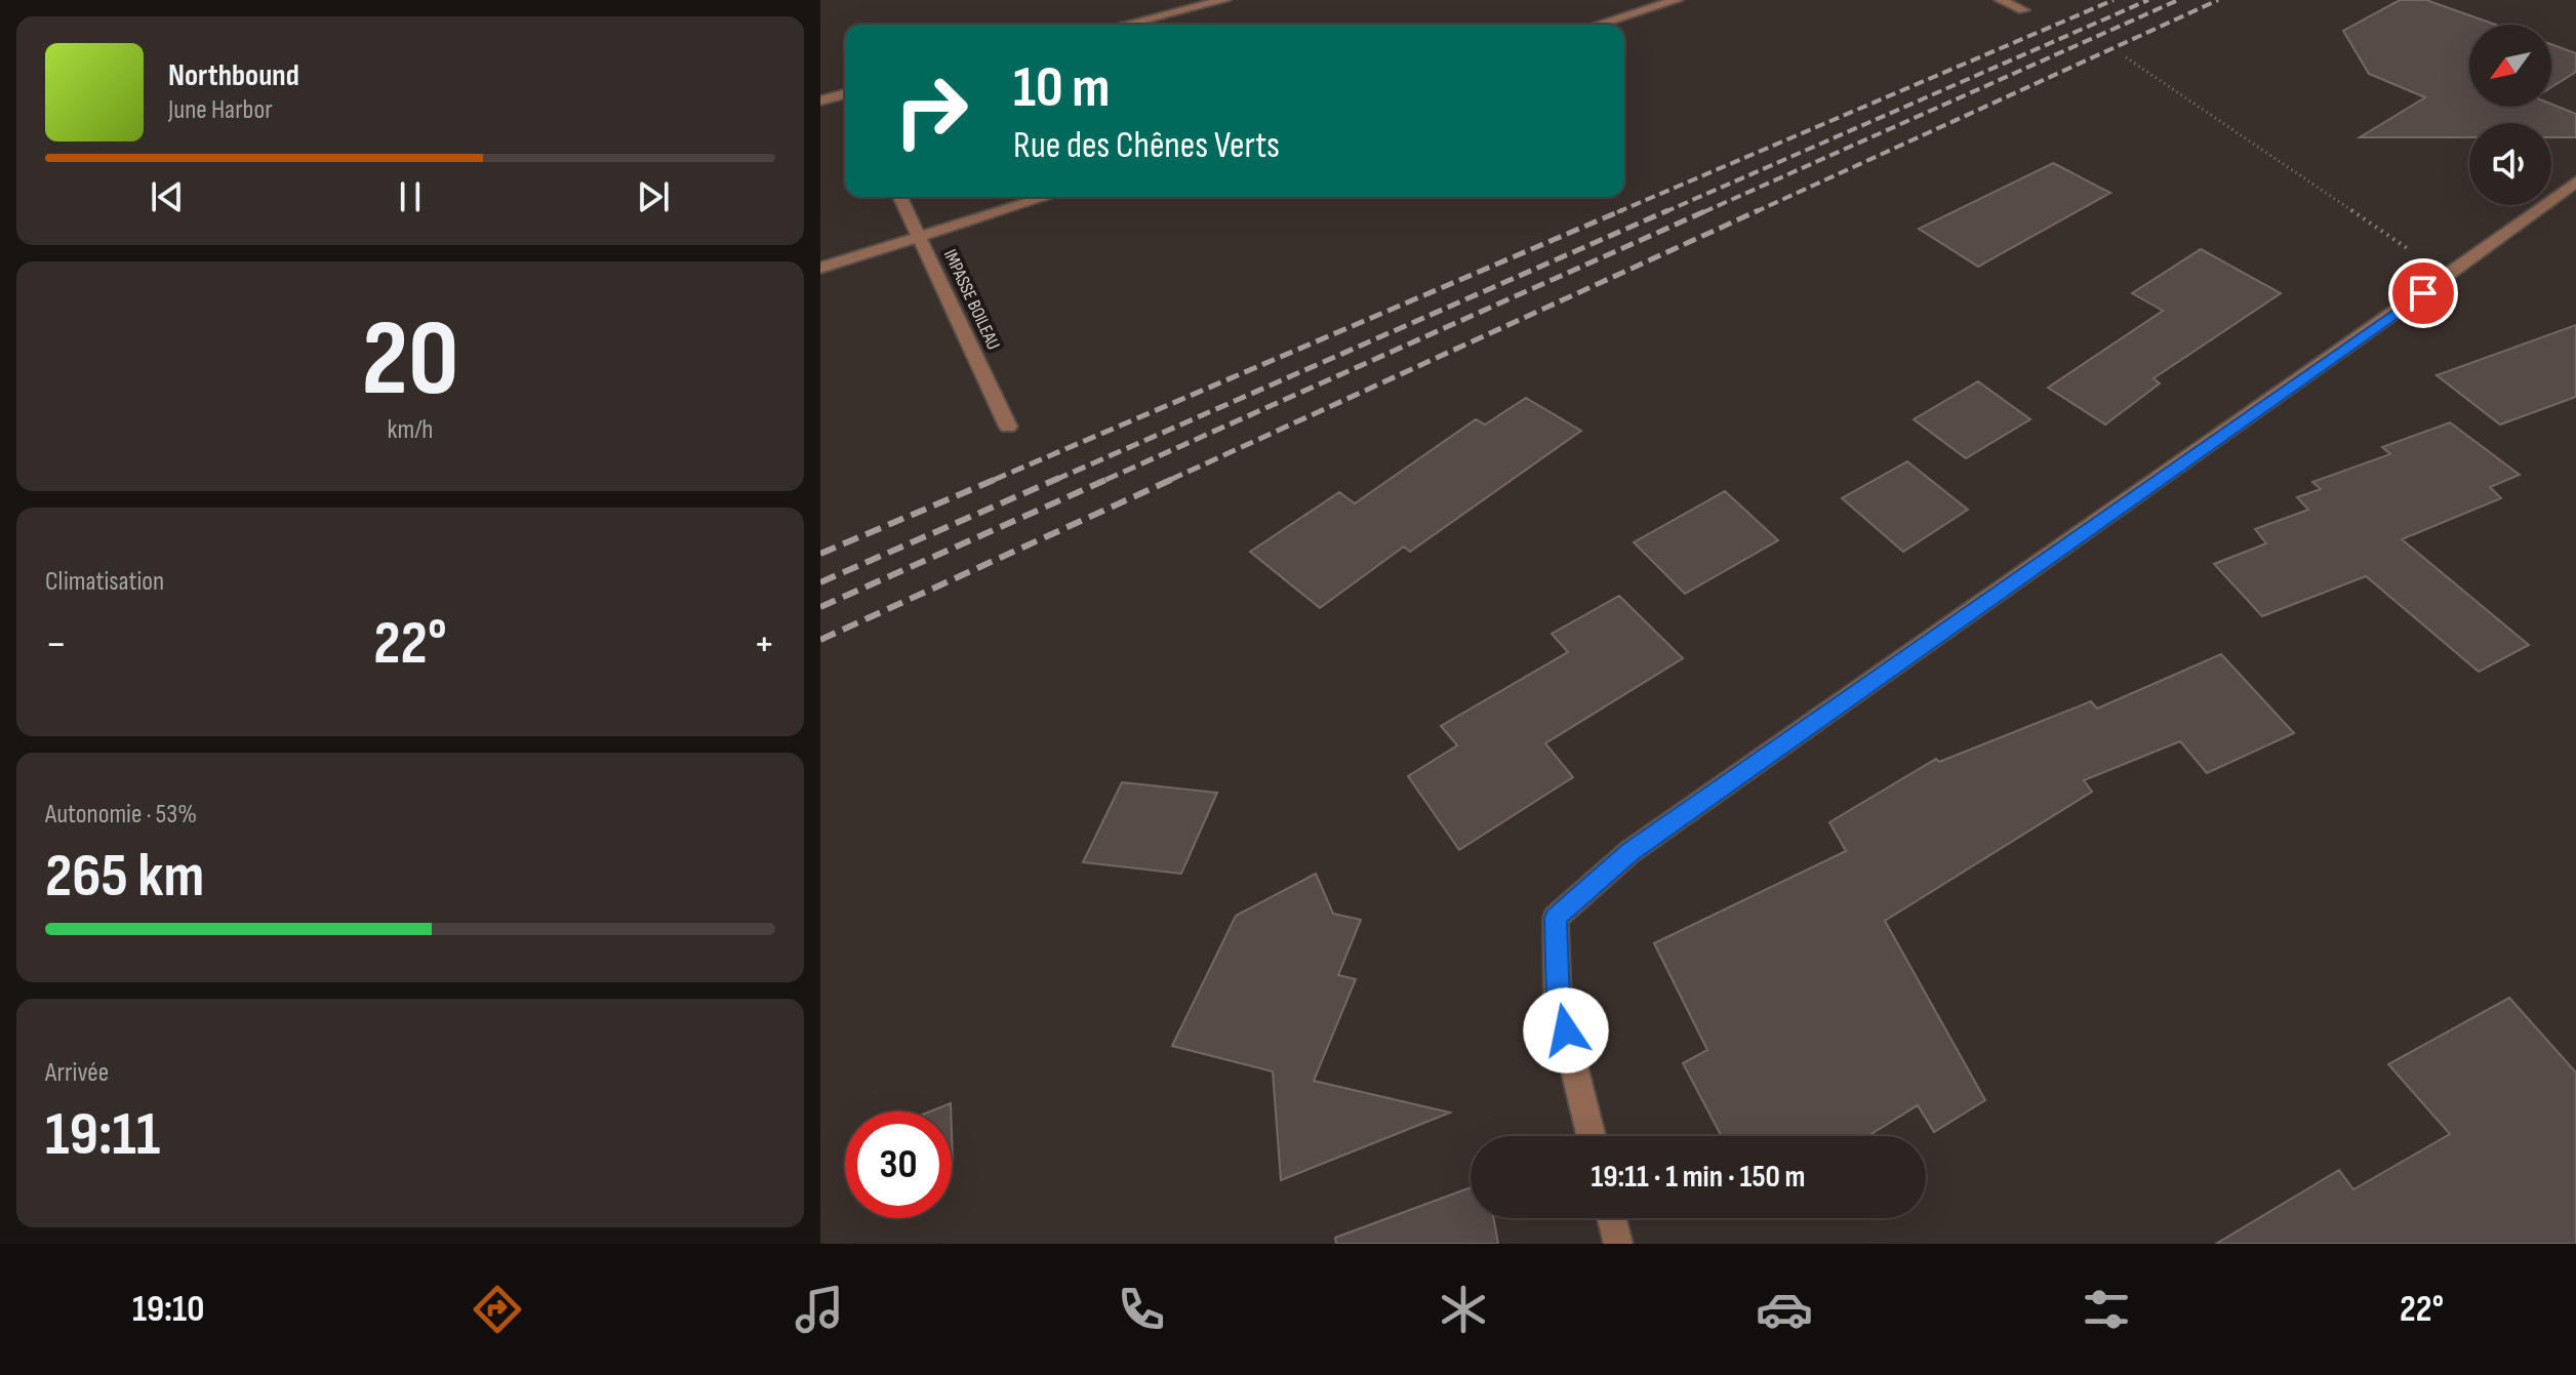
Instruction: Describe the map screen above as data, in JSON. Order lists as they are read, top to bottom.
{
  "streets": {
    "street": ["IMPASSE BOILEAU"]
  },
  "north": "bottom left",
  "page": {
    "turn": ["10 m", "Rue des Chênes Verts"],
    "song": ["Northbound", "June Harbor"],
    "tile": [
      ["20", "km/h"],
      "Climatisation",
      ["Autonomie · 53%", "265 km"],
      ["Arrivée", "19:11"]
    ],
    "heat": ["−", "22°", "+"],
    "limit": "30",
    "trip": "19:11 · 1 min · 150 m",
    "tabs": ["19:10", "22°"]
  }
}
